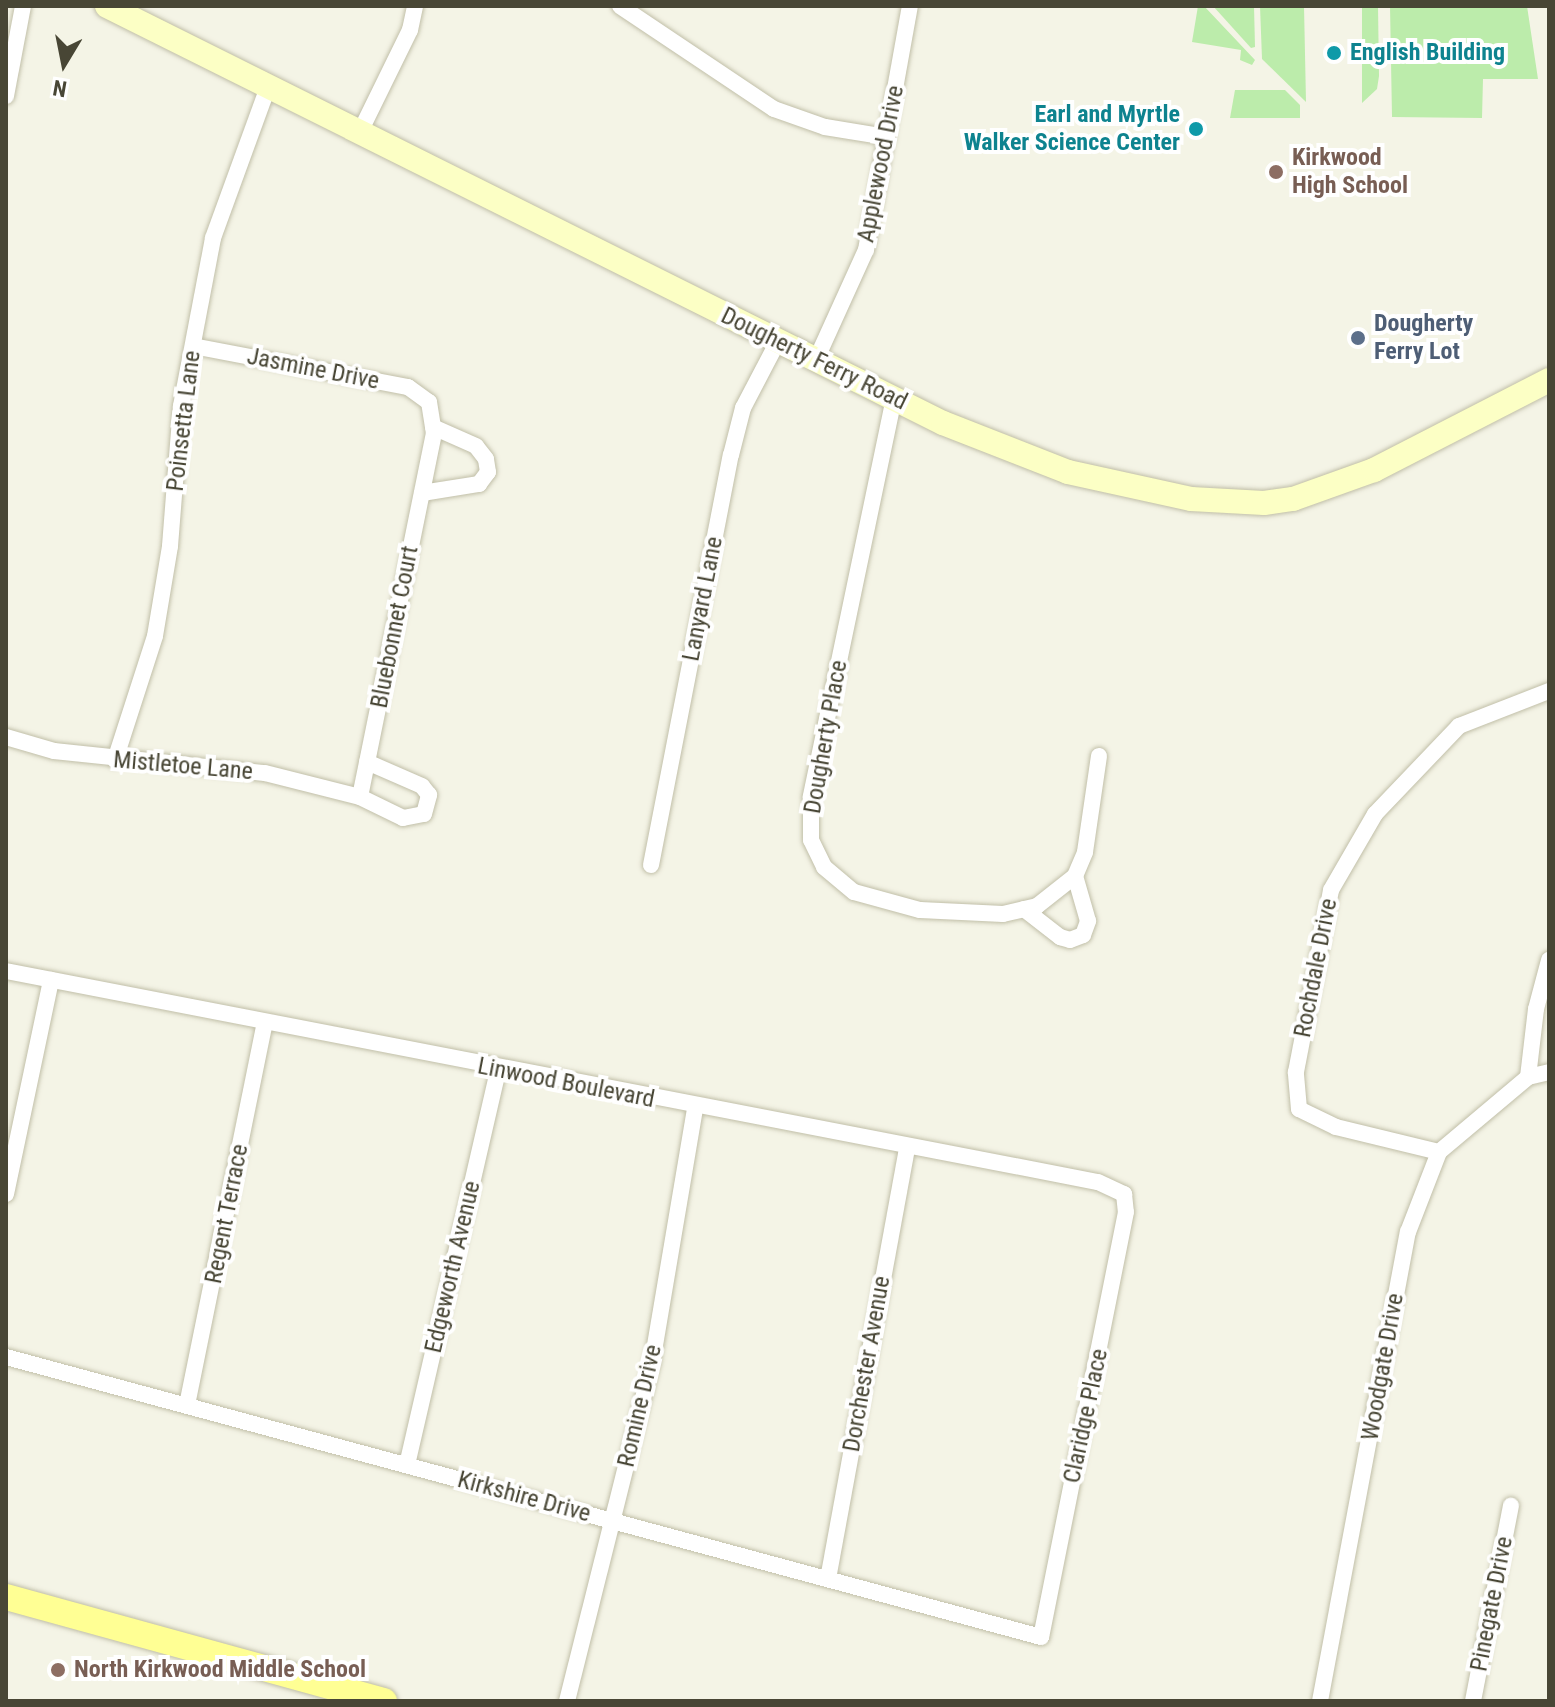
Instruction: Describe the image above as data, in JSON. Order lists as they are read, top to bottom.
{
  "streets": {
    "main road": ["Dougherty Ferry Road"],
    "street": [
      "Applewood Drive",
      "Jasmine Drive",
      "Poinsetta Lane",
      "Lanyard Lane",
      "Bluebonnet Court",
      "Dougherty Place",
      "Mistletoe Lane",
      "Rochdale Drive",
      "Linwood Boulevard",
      "Regent Terrace",
      "Edgeworth Avenue",
      "Dorchester Avenue",
      "Woodgate Drive",
      "Romine Drive",
      "Claridge Place",
      "Kirkshire Drive",
      "Pinegate Drive"
    ]
  },
  "crossings": [
    ["Applewood Drive", "Dougherty Ferry Road"],
    ["Dougherty Ferry Road", "Poinsetta Lane"],
    ["Dougherty Ferry Road", "Lanyard Lane"],
    ["Dougherty Ferry Road", "Dougherty Place"],
    ["Jasmine Drive", "Poinsetta Lane"],
    ["Jasmine Drive", "Bluebonnet Court"],
    ["Poinsetta Lane", "Mistletoe Lane"],
    ["Bluebonnet Court", "Mistletoe Lane"],
    ["Rochdale Drive", "Woodgate Drive"],
    ["Linwood Boulevard", "Regent Terrace"],
    ["Linwood Boulevard", "Edgeworth Avenue"],
    ["Linwood Boulevard", "Dorchester Avenue"],
    ["Linwood Boulevard", "Romine Drive"],
    ["Linwood Boulevard", "Claridge Place"],
    ["Regent Terrace", "Kirkshire Drive"],
    ["Edgeworth Avenue", "Kirkshire Drive"],
    ["Dorchester Avenue", "Kirkshire Drive"],
    ["Romine Drive", "Kirkshire Drive"],
    ["Claridge Place", "Kirkshire Drive"]
  ],
  "places": [
    "English Building",
    "Earl and Myrtle Walker Science Center",
    "Kirkwood High School",
    "Dougherty Ferry Lot",
    "North Kirkwood Middle School"
  ],
  "north": "bottom"
}
